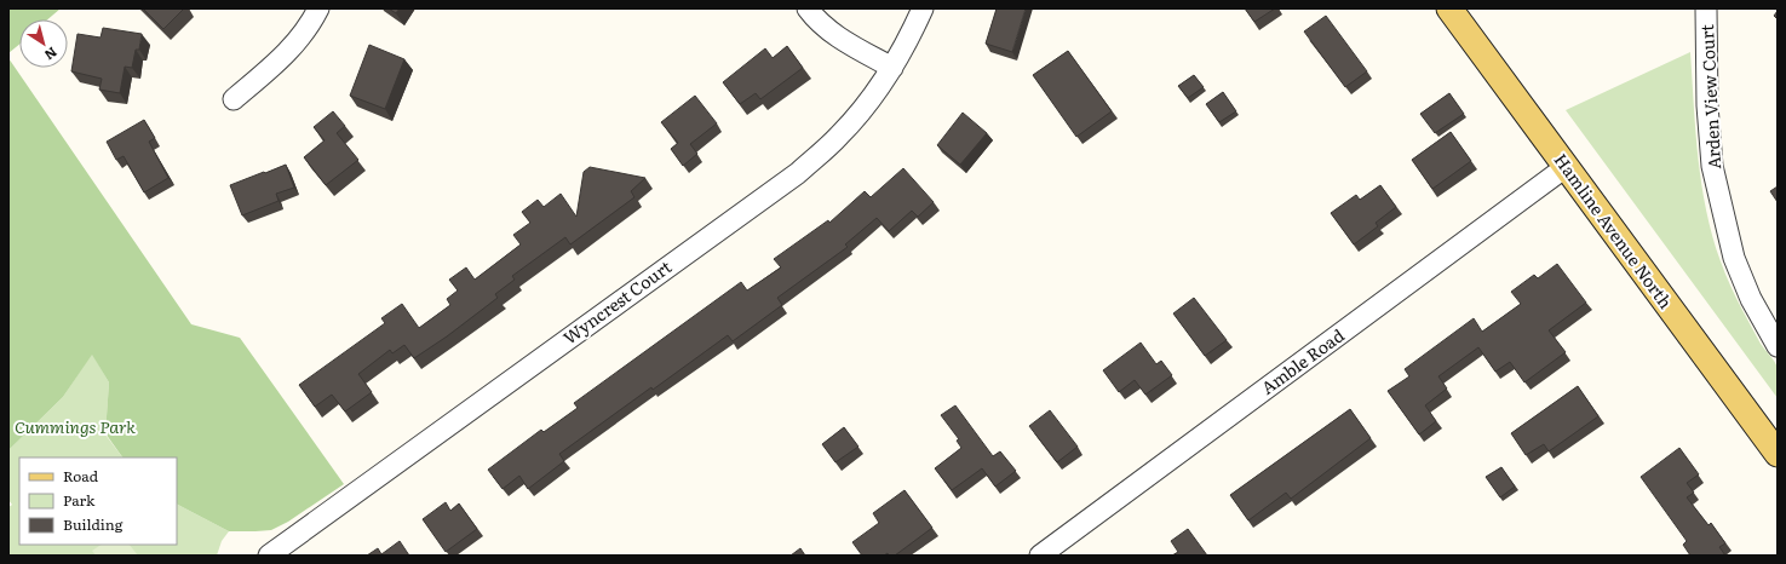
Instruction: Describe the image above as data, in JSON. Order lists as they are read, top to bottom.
{
  "streets": {
    "main road": ["Hamline Avenue North"],
    "street": ["Arden View Court", "Wyncrest Court", "Amble Road"]
  },
  "crossings": [
    ["Hamline Avenue North", "Amble Road"]
  ],
  "parks": ["Cummings Park"],
  "legend": ["Road", "Park", "Building"],
  "north": "bottom right"
}
